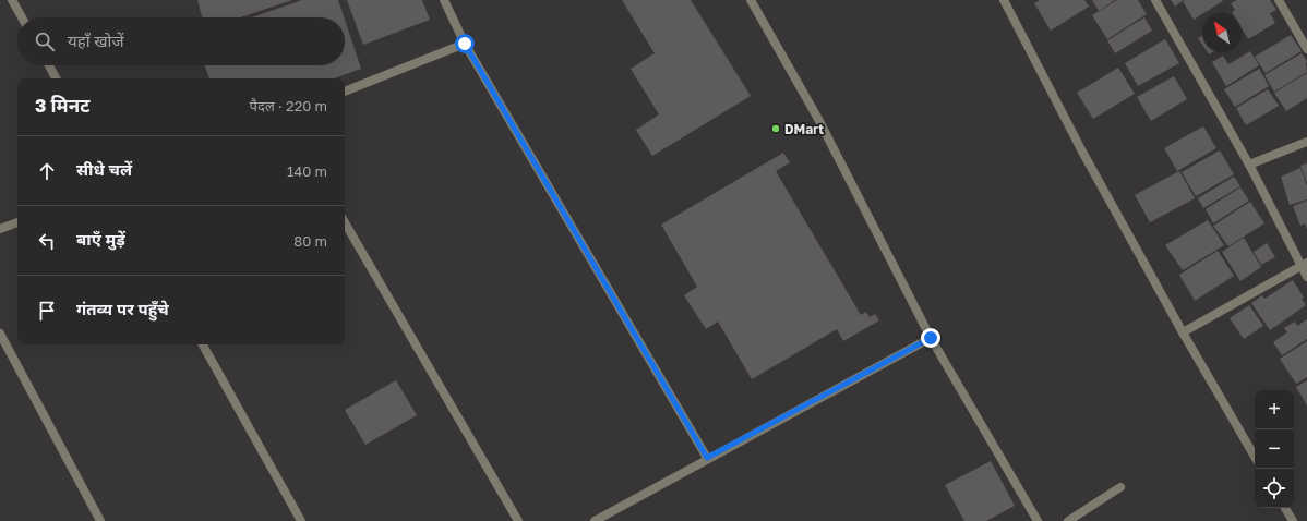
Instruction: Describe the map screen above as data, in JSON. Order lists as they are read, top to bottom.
{
  "places": ["DMart"],
  "north": "top left",
  "page": {
    "search": "यहाँ खोजें",
    "heading": ["3 मिनट", "पैदल · 220 m"],
    "list": [
      ["सीधे चलें", "140 m"],
      ["बाएँ मुड़ें", "80 m"],
      "गंतव्य पर पहुँचे"
    ],
    "map_buttons": ["+", "−"]
  }
}
